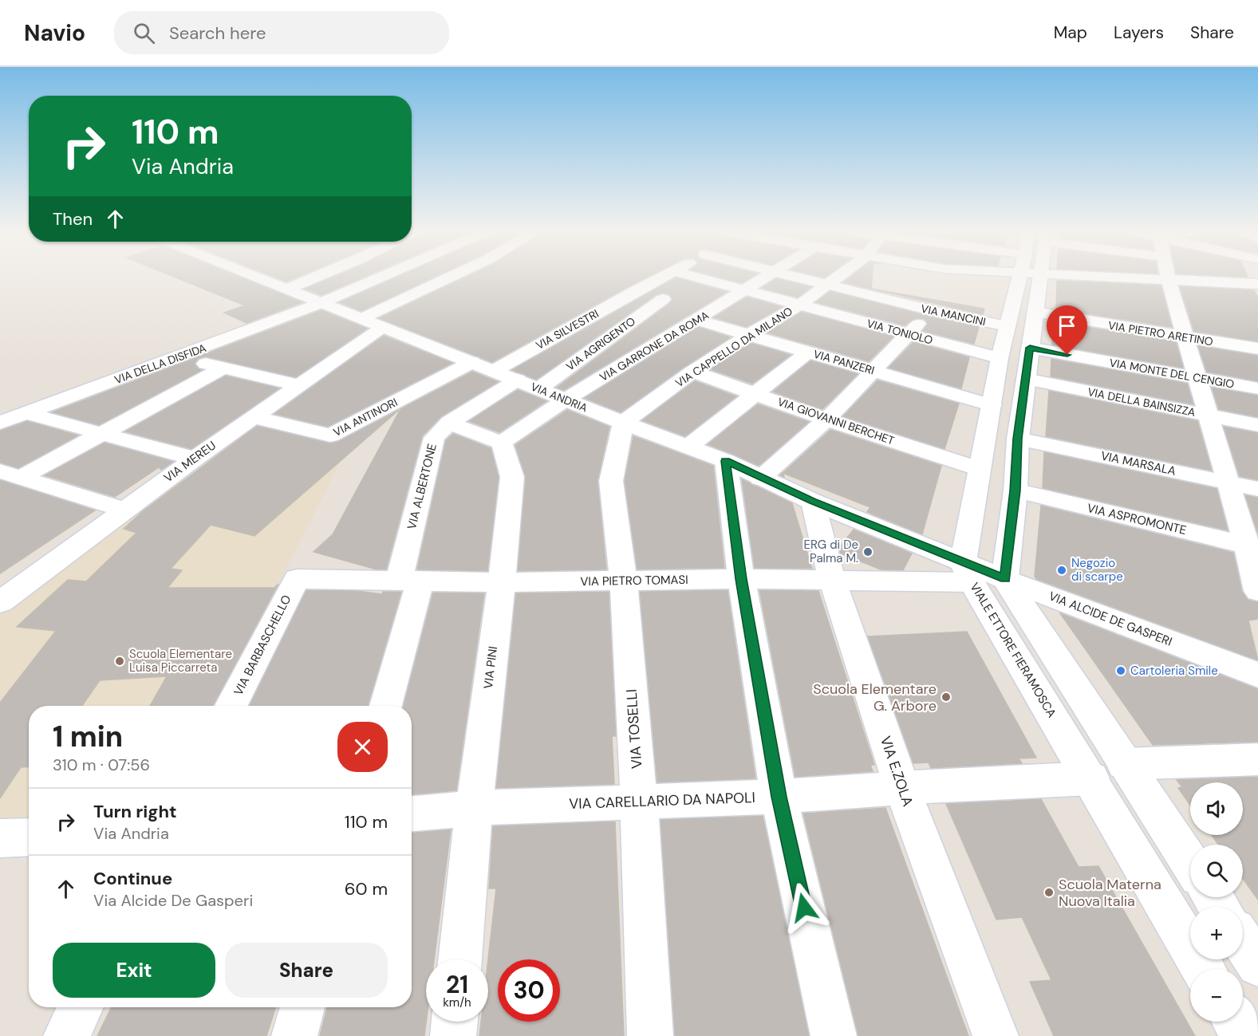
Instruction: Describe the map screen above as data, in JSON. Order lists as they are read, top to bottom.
{
  "streets": {
    "street": [
      "VIA MANCINI",
      "VIA SILVESTRI",
      "VIA TONIOLO",
      "VIA PIETRO ARETINO",
      "VIA AGRIGENTO",
      "VIA GARRONE DA ROMA",
      "VIA CAPPELLO DA MILANO",
      "VIA PANZERI",
      "VIA DELLA DISFIDA",
      "VIA MONTE DEL CENGIO",
      "VIA ANDRIA",
      "VIA DELLA BAINSIZZA",
      "VIA ANTINORI",
      "VIA GIOVANNI BERCHET",
      "VIA MEREU",
      "VIA MARSALA",
      "VIA ALBERTONE",
      "VIA ASPROMONTE",
      "VIA PIETRO TOMASI",
      "VIA ALCIDE DE GASPERI",
      "VIA BARBASCHELLO",
      "VIALE ETTORE FIERAMOSCA",
      "VIA PINI",
      "VIA TOSELLI",
      "VIA E.ZOLA",
      "VIA CARELLARIO DA NAPOLI"
    ]
  },
  "crossings": [
    ["VIA MANCINI", "VIA CAPPELLO DA MILANO"],
    ["VIA SILVESTRI", "VIA PANZERI"],
    ["VIA SILVESTRI", "VIA ANDRIA"],
    ["VIA TONIOLO", "VIA GARRONE DA ROMA"],
    ["VIA TONIOLO", "VIA CAPPELLO DA MILANO"],
    ["VIA AGRIGENTO", "VIA GARRONE DA ROMA"],
    ["VIA AGRIGENTO", "VIA PANZERI"],
    ["VIA AGRIGENTO", "VIA ANDRIA"],
    ["VIA GARRONE DA ROMA", "VIA PANZERI"],
    ["VIA GARRONE DA ROMA", "VIA ANDRIA"],
    ["VIA CAPPELLO DA MILANO", "VIA PANZERI"],
    ["VIA CAPPELLO DA MILANO", "VIA ANDRIA"],
    ["VIA CAPPELLO DA MILANO", "VIA GIOVANNI BERCHET"],
    ["VIA CAPPELLO DA MILANO", "VIA TOSELLI"],
    ["VIA DELLA DISFIDA", "VIA ANDRIA"],
    ["VIA ANDRIA", "VIA ANTINORI"],
    ["VIA ANDRIA", "VIA MEREU"],
    ["VIA ANDRIA", "VIA ALBERTONE"],
    ["VIA ANDRIA", "VIA PIETRO TOMASI"],
    ["VIA ANDRIA", "VIA ALCIDE DE GASPERI"],
    ["VIA ANDRIA", "VIALE ETTORE FIERAMOSCA"],
    ["VIA ANDRIA", "VIA TOSELLI"],
    ["VIA ANDRIA", "VIA E.ZOLA"],
    ["VIA ANTINORI", "VIA MEREU"],
    ["VIA ALBERTONE", "VIA PIETRO TOMASI"],
    ["VIA PIETRO TOMASI", "VIA ALCIDE DE GASPERI"],
    ["VIA PIETRO TOMASI", "VIA BARBASCHELLO"],
    ["VIA PIETRO TOMASI", "VIALE ETTORE FIERAMOSCA"],
    ["VIA PIETRO TOMASI", "VIA PINI"],
    ["VIA PIETRO TOMASI", "VIA TOSELLI"],
    ["VIA PIETRO TOMASI", "VIA E.ZOLA"],
    ["VIA ALCIDE DE GASPERI", "VIALE ETTORE FIERAMOSCA"],
    ["VIALE ETTORE FIERAMOSCA", "VIA CARELLARIO DA NAPOLI"],
    ["VIA PINI", "VIA CARELLARIO DA NAPOLI"],
    ["VIA TOSELLI", "VIA CARELLARIO DA NAPOLI"],
    ["VIA E.ZOLA", "VIA CARELLARIO DA NAPOLI"]
  ],
  "places": [
    "ERG di De Palma M.",
    "Negozio di scarpe",
    "Scuola Elementare Luisa Piccarreta",
    "Cartoleria Smile",
    "Scuola Elementare G. Arbore",
    "Scuola Materna Nuova Italia"
  ],
  "page": {
    "header": "Navio",
    "search": "Search here",
    "nav": ["Map", "Layers", "Share"],
    "turn": ["110 m", "Via Andria"],
    "then": "Then",
    "heading": ["1 min", "310 m · 07:56"],
    "map_buttons": ["+", "−"],
    "list": [
      {
        "name": "Turn right",
        "note": "Via Andria",
        "value": "110 m"
      },
      {
        "name": "Continue",
        "note": "Via Alcide De Gasperi",
        "value": "60 m"
      }
    ],
    "buttons": ["Exit", "Share"],
    "speed": "21 km/h",
    "limit": "30"
  }
}
